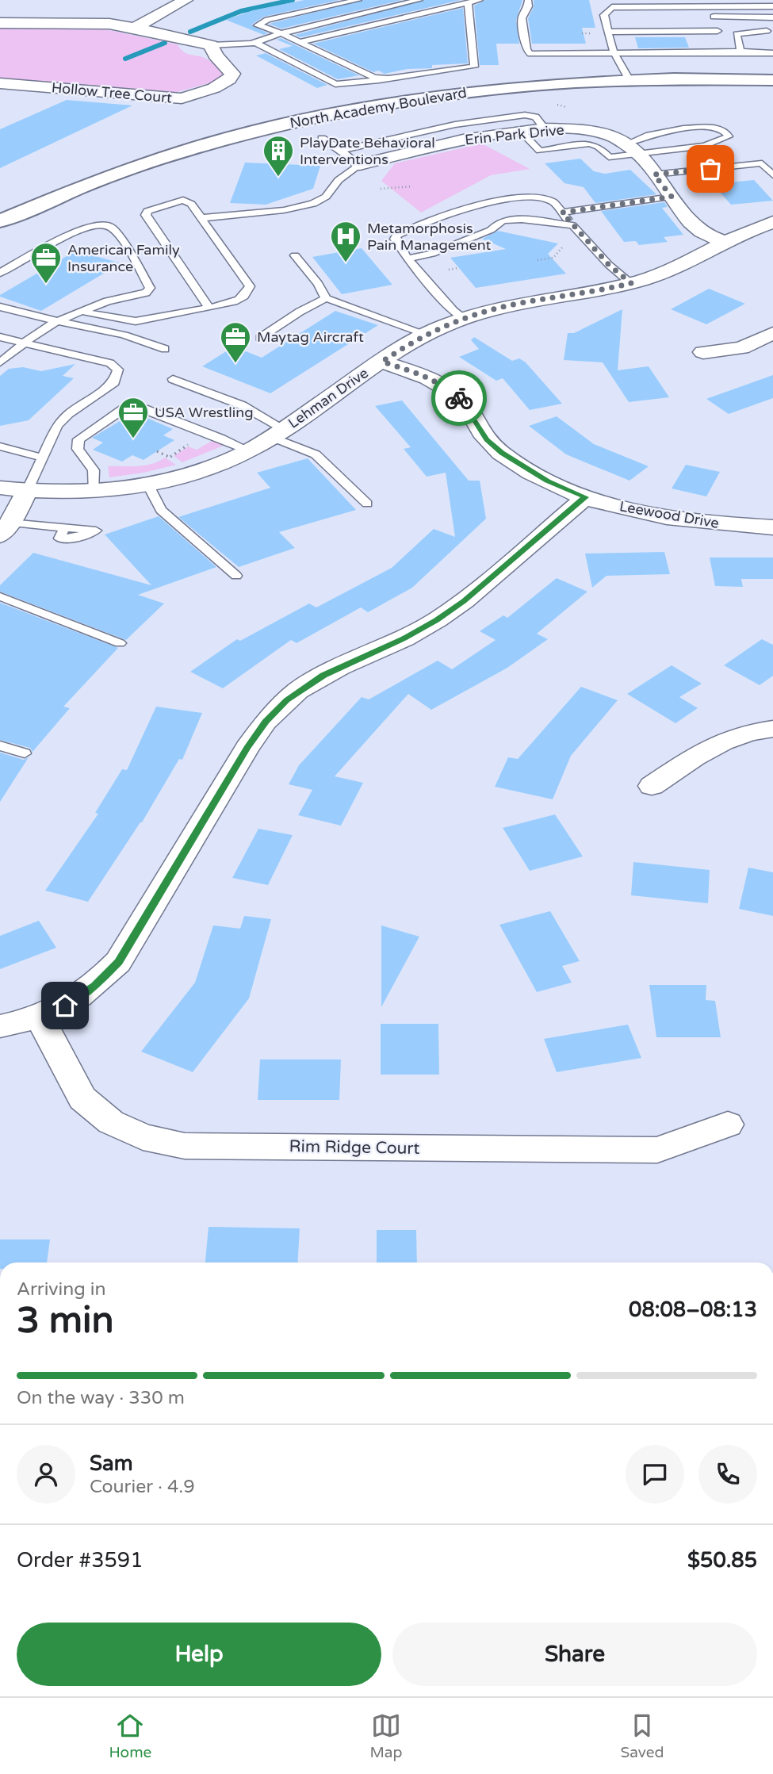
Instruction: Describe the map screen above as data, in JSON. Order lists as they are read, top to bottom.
{
  "streets": {
    "highway": ["North Academy Boulevard"],
    "street": [
      "Hollow Tree Court",
      "Erin Park Drive",
      "Lehman Drive",
      "Leewood Drive",
      "Rim Ridge Court"
    ]
  },
  "crossings": [
    ["Lehman Drive", "Leewood Drive"]
  ],
  "places": {
    "building": ["PlayDate Behavioral Interventions"],
    "hospital": ["Metamorphosis Pain Management"],
    "office": ["American Family Insurance", "Maytag Aircraft", "USA Wrestling"]
  },
  "page": {
    "heading": ["3 min", "Arriving in", "08:08–08:13"],
    "panel": [
      "Sam",
      "Courier · 4.9",
      "Order #3591",
      "$50.85"
    ],
    "bar": "On the way · 330 m",
    "buttons": ["Help", "Share"],
    "tabs": ["Home", "Map", "Saved"]
  }
}
